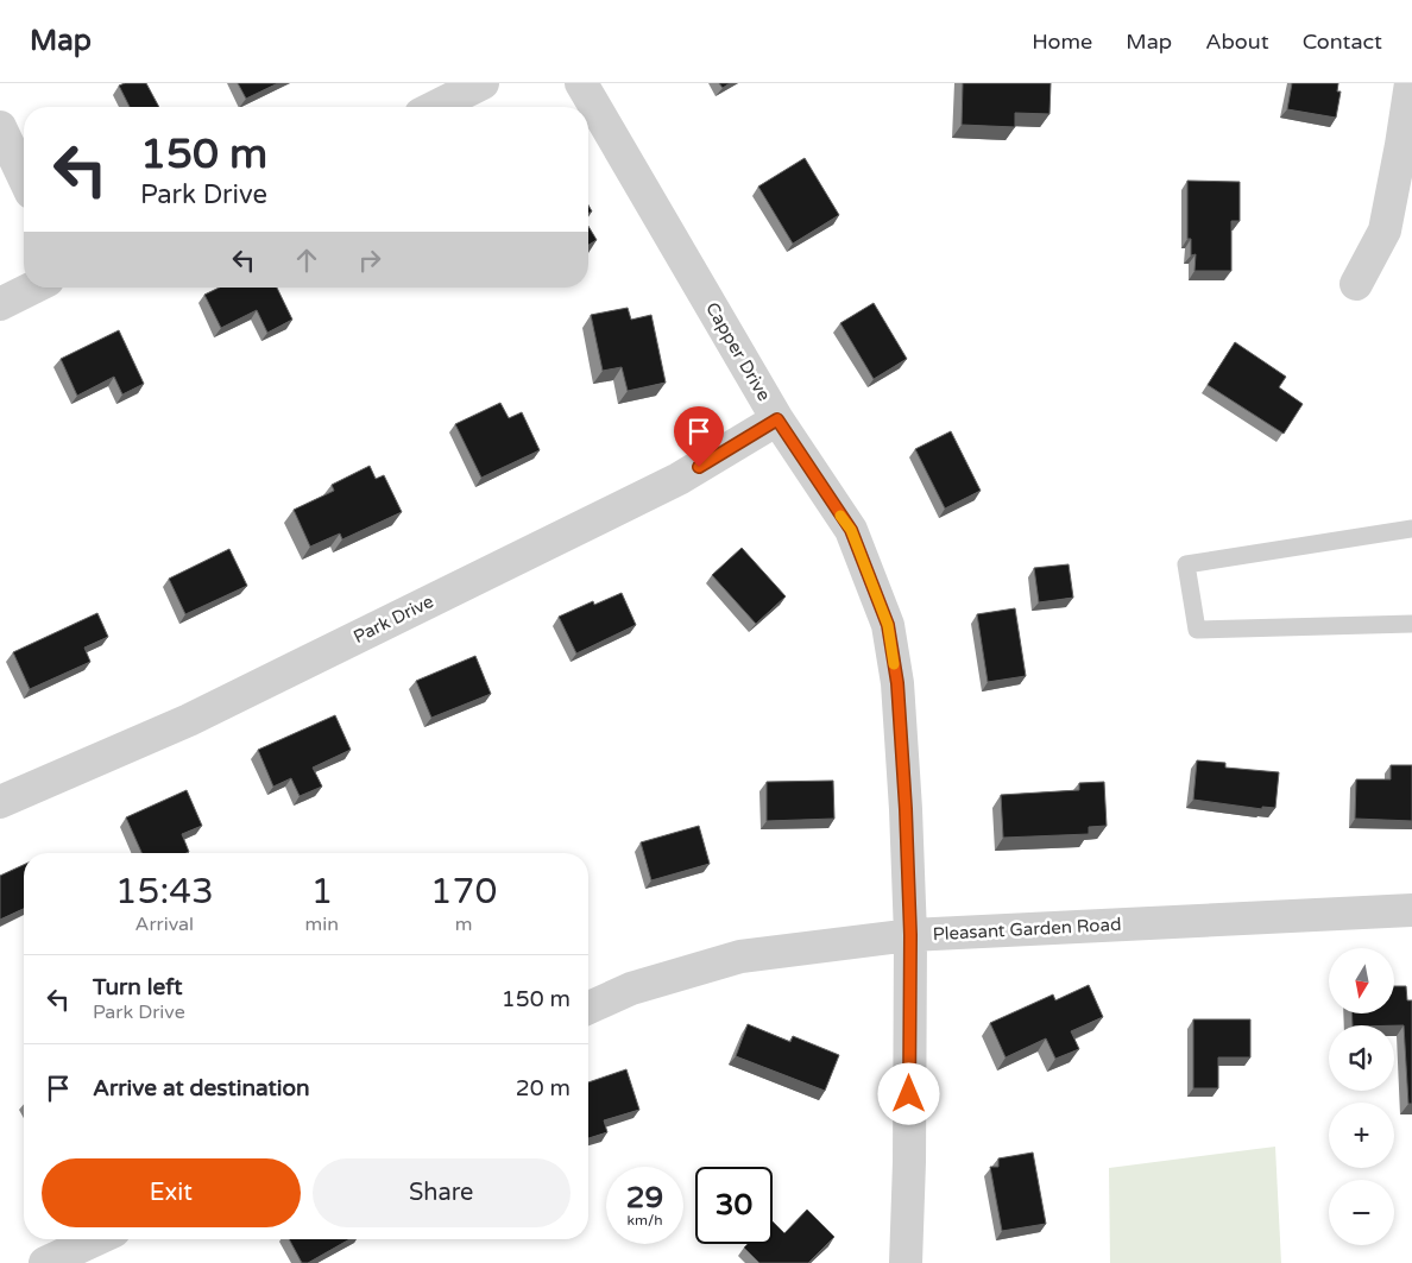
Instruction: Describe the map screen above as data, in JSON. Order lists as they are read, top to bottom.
{
  "streets": {
    "street": ["Capper Drive", "Park Drive", "Pleasant Garden Road"]
  },
  "crossings": [
    ["Capper Drive", "Park Drive"],
    ["Capper Drive", "Pleasant Garden Road"]
  ],
  "north": "bottom",
  "page": {
    "header": "Map",
    "nav": [
      "Home",
      "Map",
      "About",
      "Contact"
    ],
    "turn": ["150 m", "Park Drive"],
    "eta": [
      "15:43",
      "Arrival",
      "1",
      "min",
      "170",
      "m"
    ],
    "map_buttons": ["+", "−"],
    "list": [
      {
        "name": "Turn left",
        "note": "Park Drive",
        "value": "150 m"
      },
      {
        "name": "Arrive at destination",
        "value": "20 m"
      }
    ],
    "buttons": ["Exit", "Share"],
    "speed": "29 km/h",
    "limit": "30"
  }
}
